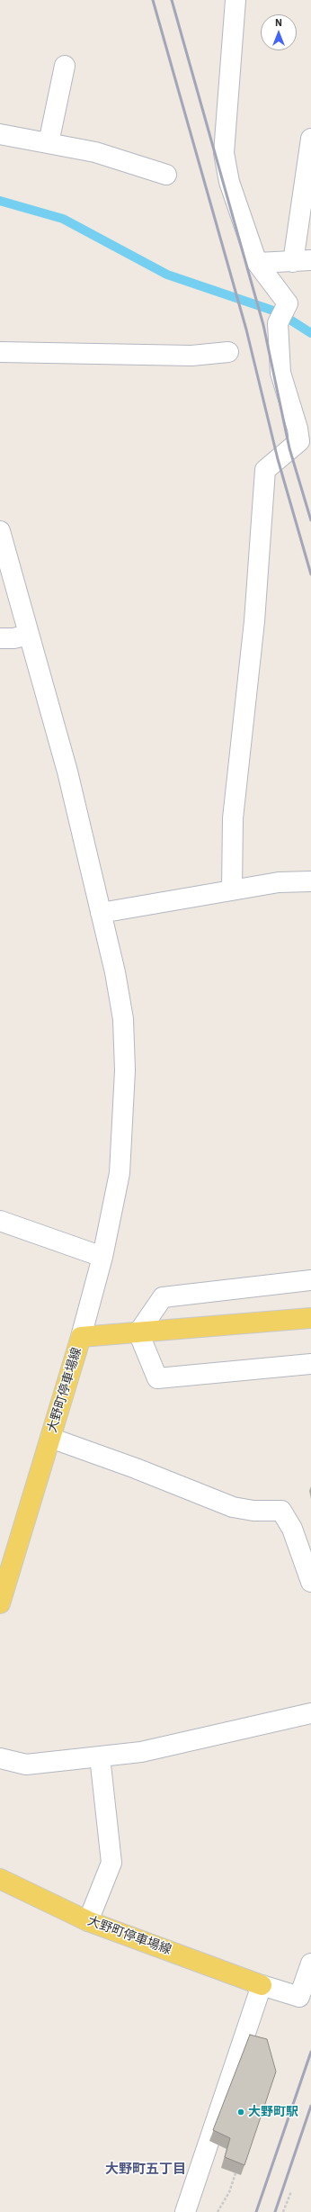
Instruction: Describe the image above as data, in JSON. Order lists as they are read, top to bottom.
{
  "streets": {
    "main road": ["大野町停車場線"]
  },
  "districts": ["大野町五丁目"],
  "places": ["大野町駅"],
  "north": "top"
}
